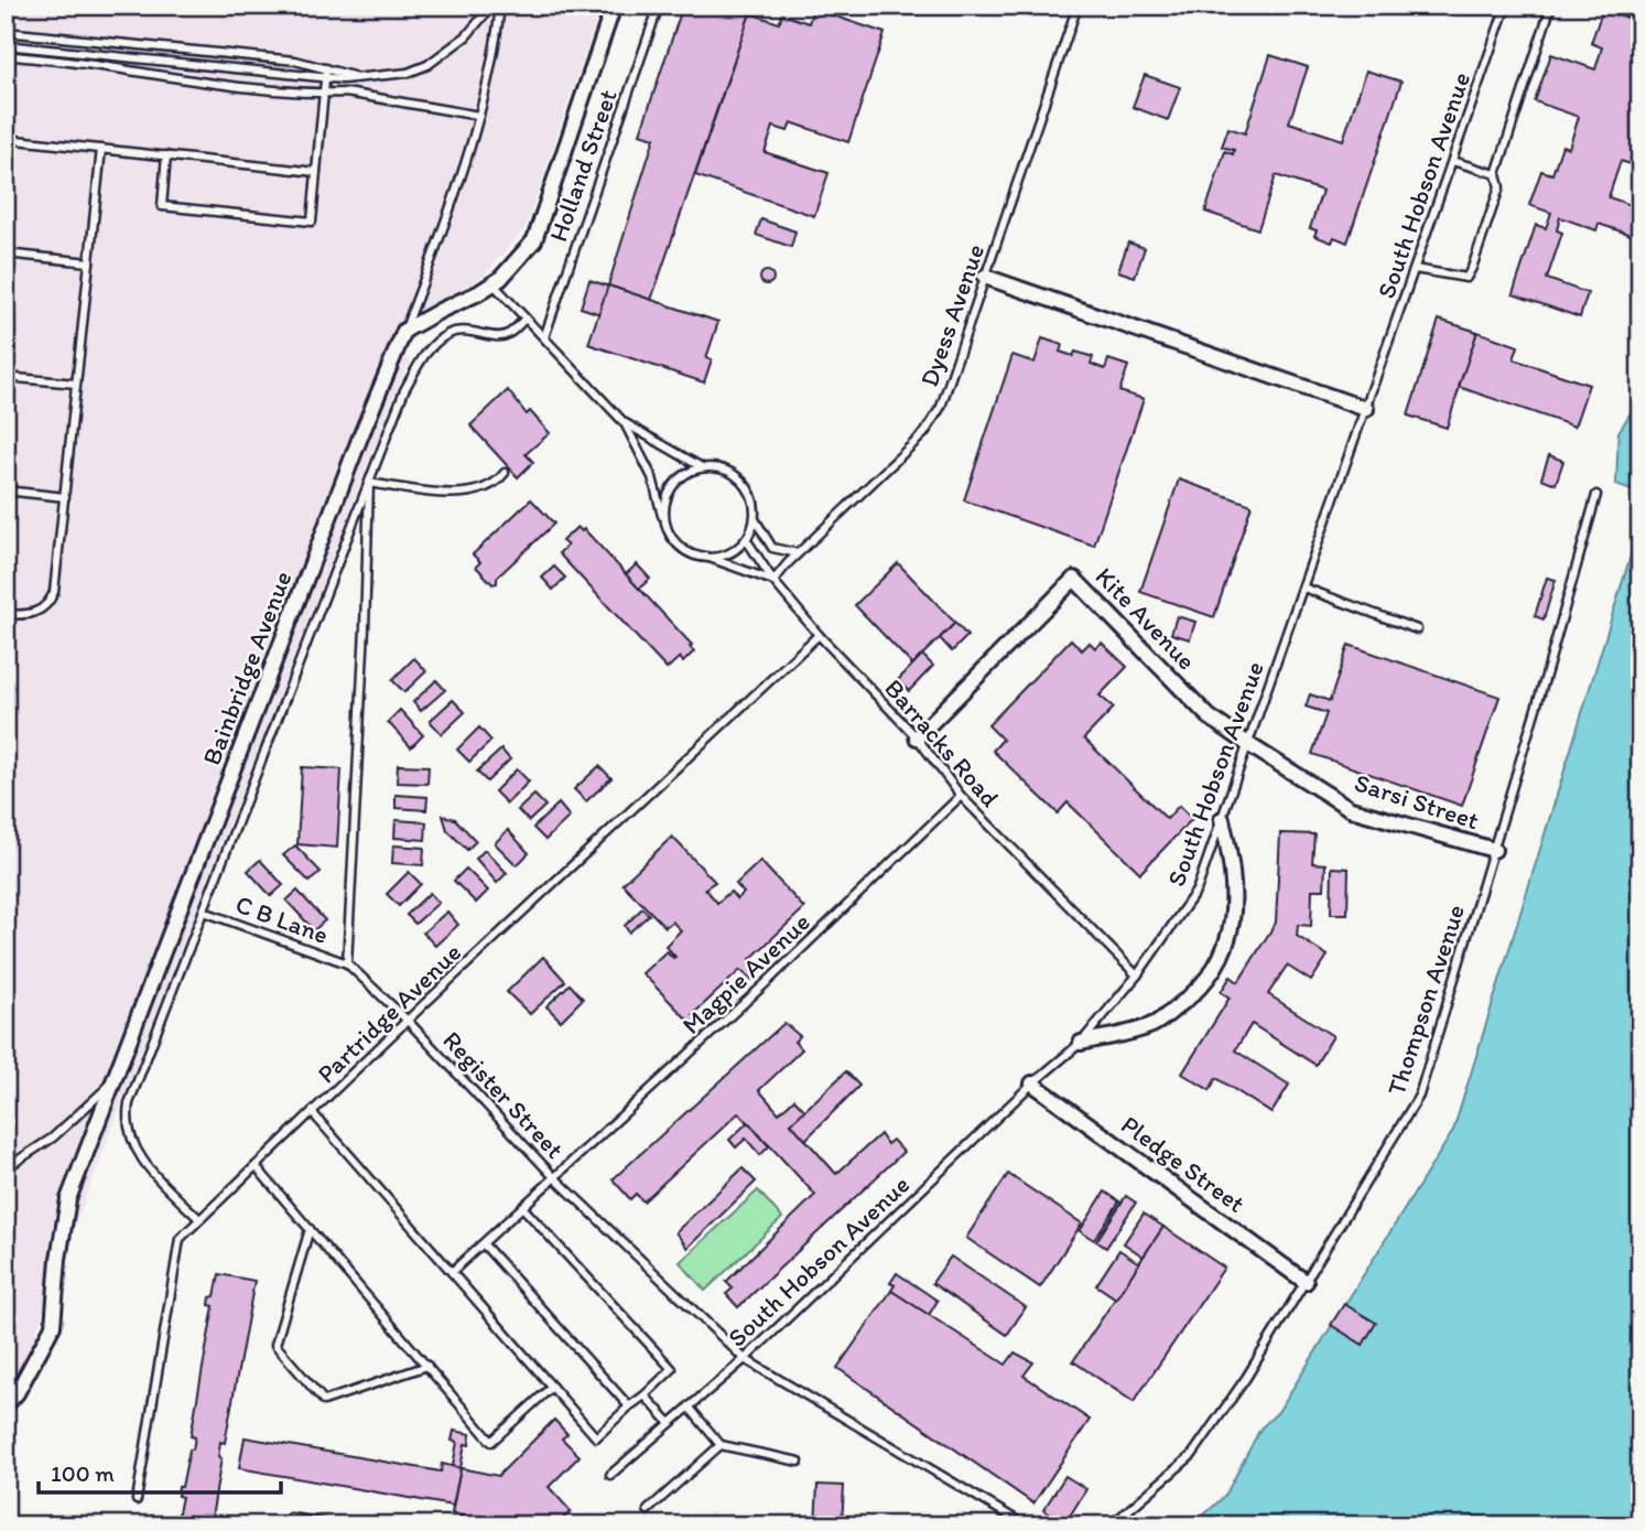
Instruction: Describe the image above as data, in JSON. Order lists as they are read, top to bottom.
{
  "streets": {
    "street": [
      "Kite Avenue",
      "Bainbridge Avenue",
      "Sarsi Street",
      "Pledge Street"
    ],
    "lane": [
      "Holland Street",
      "South Hobson Avenue",
      "Dyess Avenue",
      "Barracks Road",
      "C B Lane",
      "Magpie Avenue",
      "Thompson Avenue",
      "Partridge Avenue",
      "Register Street"
    ]
  },
  "crossings": [
    ["South Hobson Avenue", "Kite Avenue"],
    ["South Hobson Avenue", "Barracks Road"],
    ["South Hobson Avenue", "Sarsi Street"],
    ["South Hobson Avenue", "Register Street"],
    ["South Hobson Avenue", "Pledge Street"],
    ["Dyess Avenue", "Barracks Road"],
    ["Kite Avenue", "Barracks Road"],
    ["Kite Avenue", "Sarsi Street"],
    ["Barracks Road", "Magpie Avenue"],
    ["Barracks Road", "Partridge Avenue"],
    ["Sarsi Street", "Thompson Avenue"],
    ["C B Lane", "Register Street"],
    ["Magpie Avenue", "Register Street"],
    ["Thompson Avenue", "Pledge Street"],
    ["Partridge Avenue", "Register Street"]
  ],
  "scale_bar": "100 m"
}
